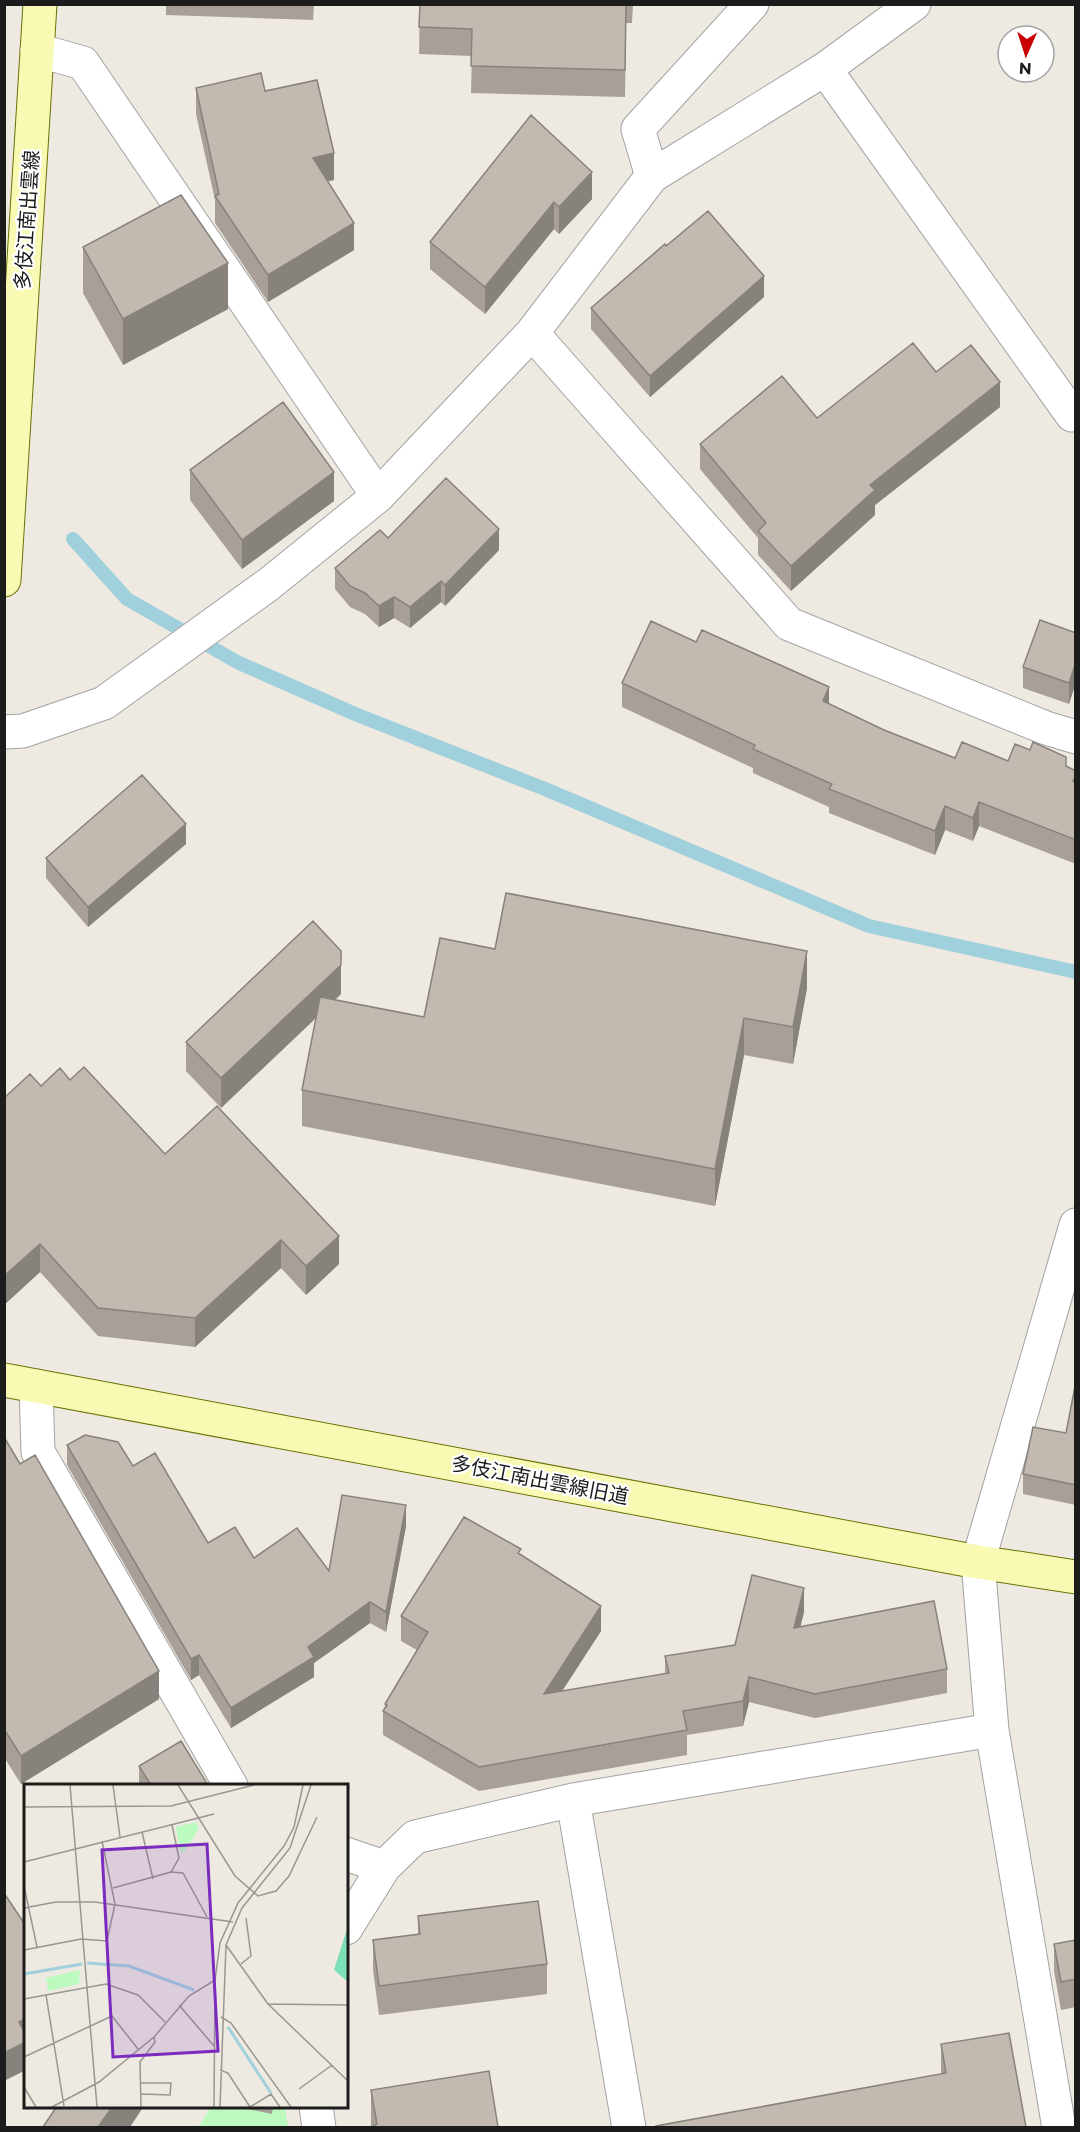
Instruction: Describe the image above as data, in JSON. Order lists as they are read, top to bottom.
{
  "streets": {
    "street": ["多伎江南出雲線", "多伎江南出雲線旧道"]
  },
  "north": "bottom"
}
